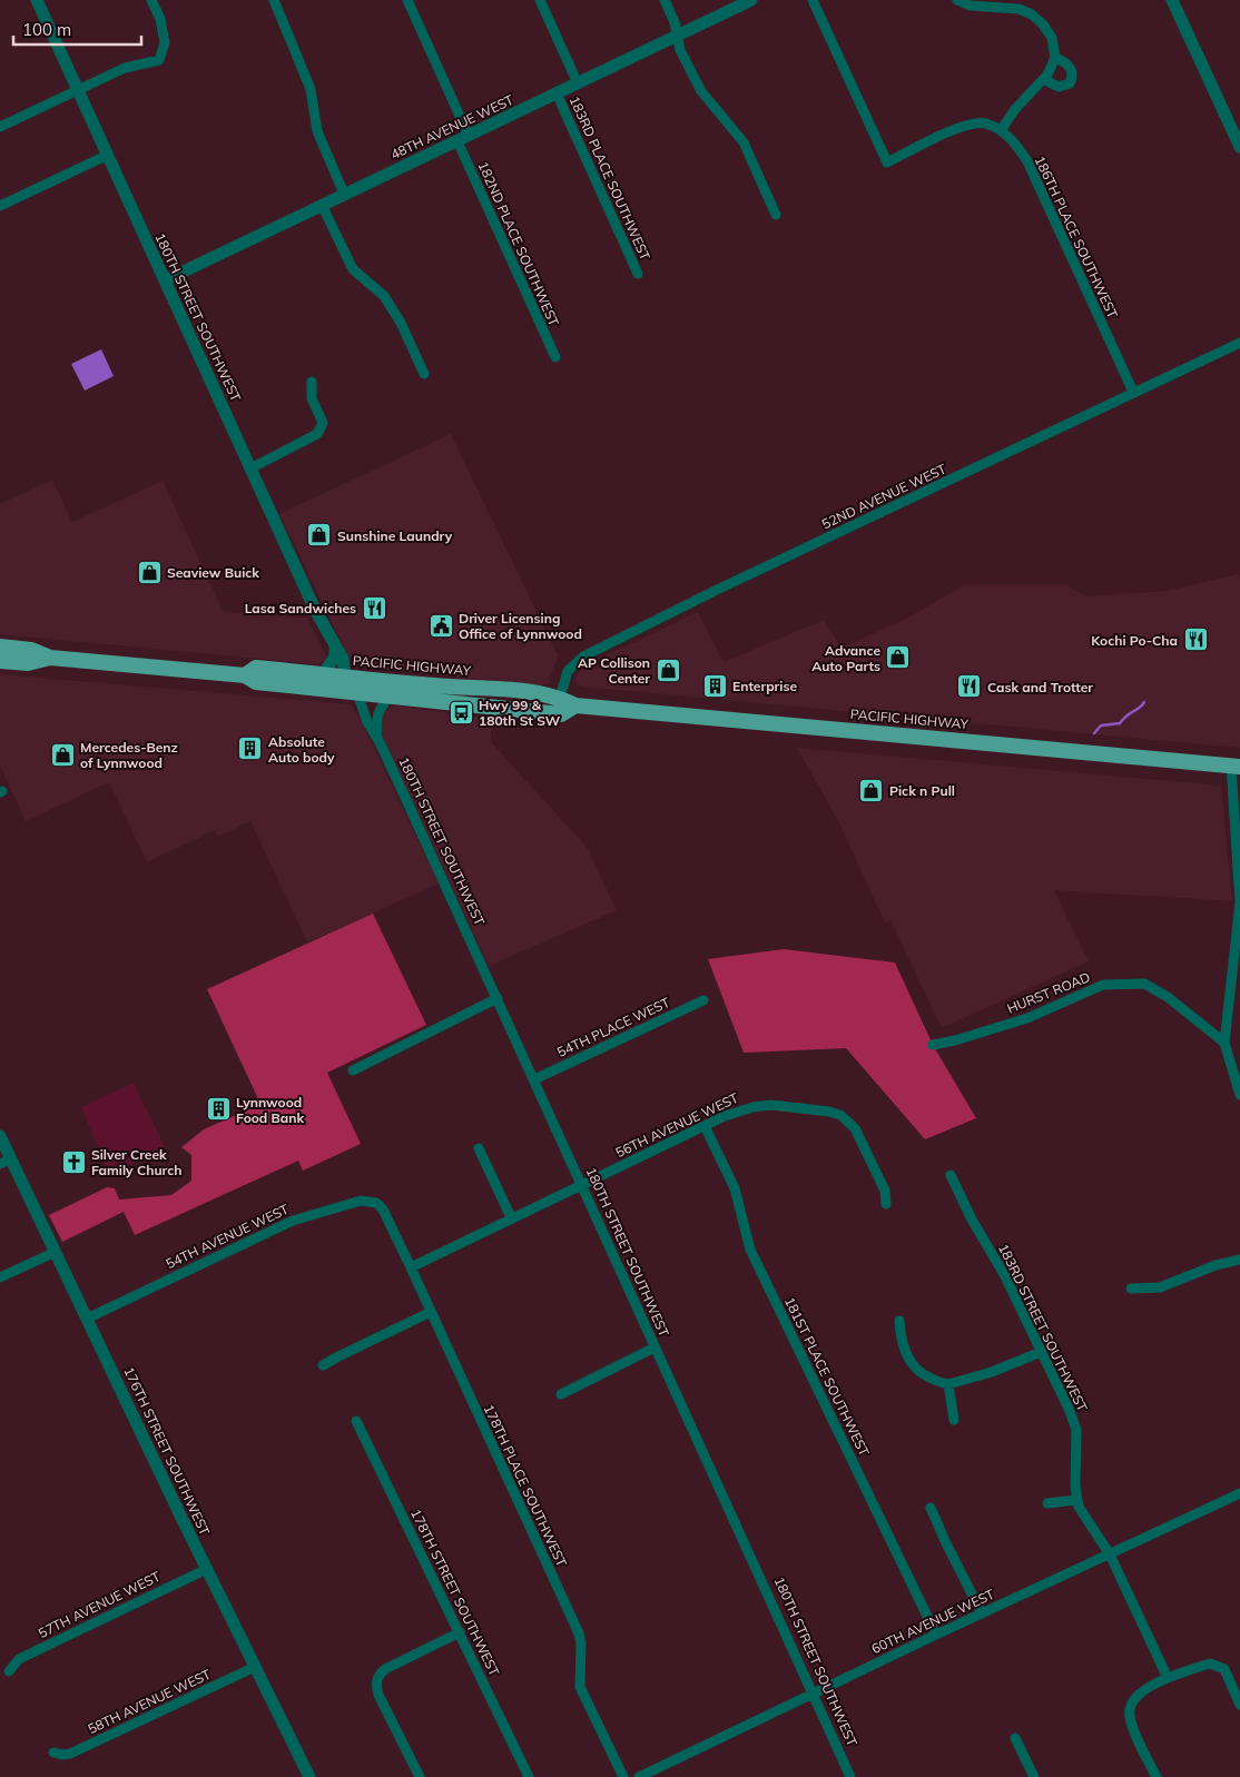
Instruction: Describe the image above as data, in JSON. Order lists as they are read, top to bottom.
{
  "streets": {
    "highway": ["PACIFIC HIGHWAY"],
    "street": [
      "48TH AVENUE WEST",
      "183RD PLACE SOUTHWEST",
      "186TH PLACE SOUTHWEST",
      "182ND PLACE SOUTHWEST",
      "180TH STREET SOUTHWEST",
      "52ND AVENUE WEST",
      "HURST ROAD",
      "54TH PLACE WEST",
      "56TH AVENUE WEST",
      "54TH AVENUE WEST",
      "183RD STREET SOUTHWEST",
      "181ST PLACE SOUTHWEST",
      "176TH STREET SOUTHWEST",
      "178TH PLACE SOUTHWEST",
      "178TH STREET SOUTHWEST",
      "57TH AVENUE WEST",
      "60TH AVENUE WEST",
      "58TH AVENUE WEST"
    ]
  },
  "crossings": [
    ["48TH AVENUE WEST", "183RD PLACE SOUTHWEST"],
    ["48TH AVENUE WEST", "182ND PLACE SOUTHWEST"],
    ["48TH AVENUE WEST", "180TH STREET SOUTHWEST"],
    ["186TH PLACE SOUTHWEST", "52ND AVENUE WEST"],
    ["180TH STREET SOUTHWEST", "PACIFIC HIGHWAY"],
    ["180TH STREET SOUTHWEST", "54TH PLACE WEST"],
    ["180TH STREET SOUTHWEST", "56TH AVENUE WEST"],
    ["180TH STREET SOUTHWEST", "60TH AVENUE WEST"],
    ["52ND AVENUE WEST", "PACIFIC HIGHWAY"],
    ["56TH AVENUE WEST", "181ST PLACE SOUTHWEST"],
    ["56TH AVENUE WEST", "178TH PLACE SOUTHWEST"],
    ["54TH AVENUE WEST", "176TH STREET SOUTHWEST"],
    ["54TH AVENUE WEST", "178TH PLACE SOUTHWEST"],
    ["183RD STREET SOUTHWEST", "60TH AVENUE WEST"],
    ["181ST PLACE SOUTHWEST", "60TH AVENUE WEST"],
    ["176TH STREET SOUTHWEST", "57TH AVENUE WEST"],
    ["176TH STREET SOUTHWEST", "58TH AVENUE WEST"]
  ],
  "places": {
    "shop": [
      "Sunshine Laundry",
      "Seaview Buick",
      "Advance Auto Parts",
      "AP Collison Center",
      "Mercedes-Benz of Lynnwood",
      "Pick n Pull"
    ],
    "restaurant": ["Lasa Sandwiches", "Kochi Po-Cha", "Cask and Trotter"],
    "public building": ["Driver Licensing Office of Lynnwood"],
    "building": ["Enterprise", "Absolute Auto body", "Lynnwood Food Bank"],
    "bus stop": ["Hwy 99 & 180th St SW"],
    "church": ["Silver Creek Family Church"]
  },
  "scale_bar": "100 m"
}
